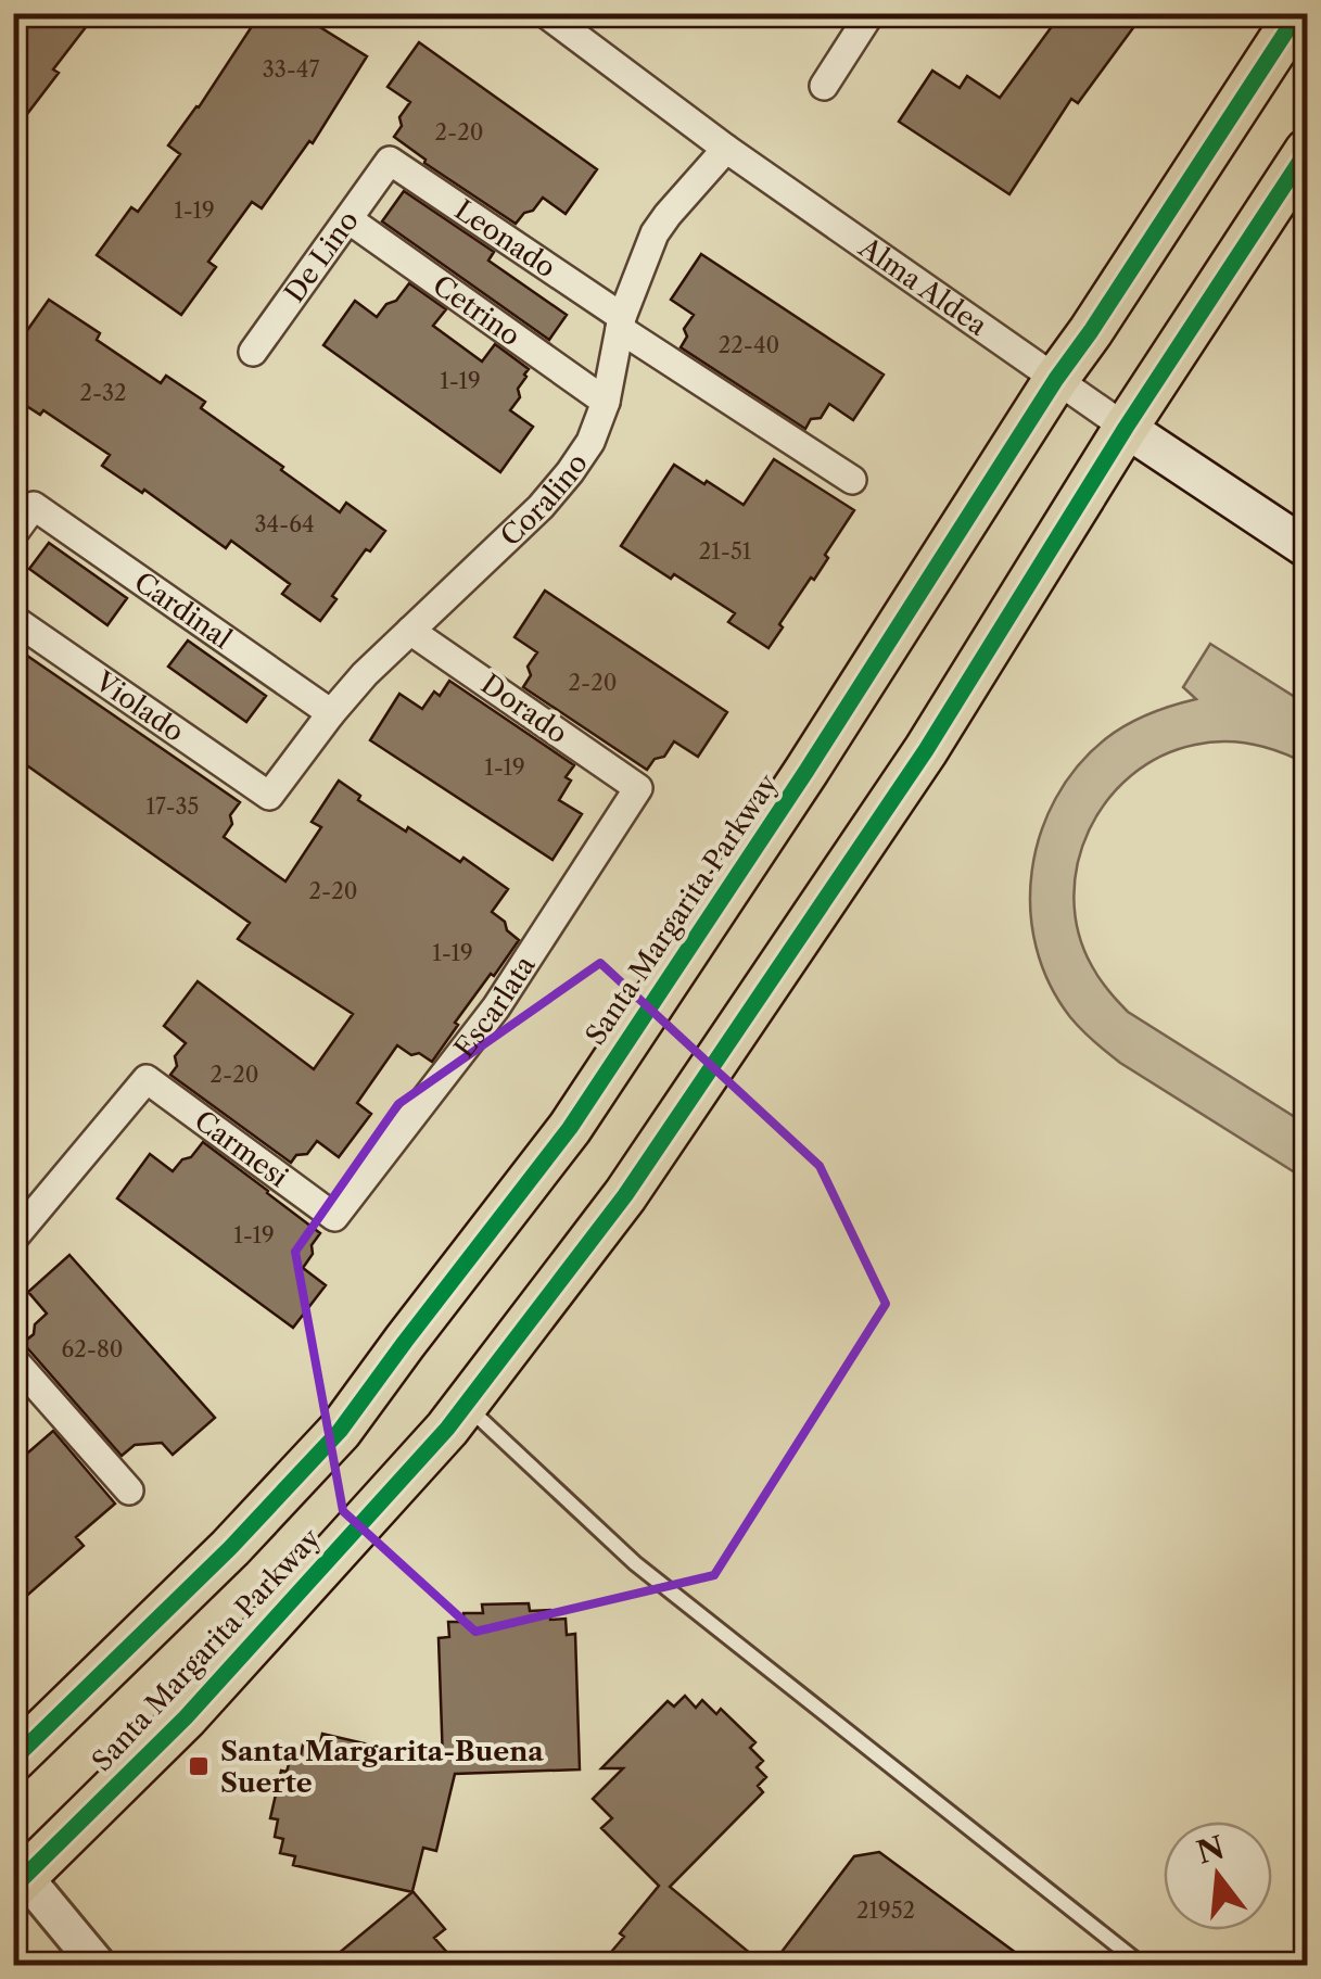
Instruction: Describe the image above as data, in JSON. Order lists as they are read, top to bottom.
{
  "streets": {
    "main road": ["Alma Aldea", "Santa Margarita Parkway"],
    "street": [
      "Leonado",
      "De Lino",
      "Cetrino",
      "Coralino",
      "Cardinal",
      "Violado",
      "Dorado",
      "Escarlata",
      "Carmesi"
    ]
  },
  "crossings": [
    ["Leonado", "De Lino"],
    ["Leonado", "Coralino"],
    ["De Lino", "Cetrino"],
    ["Alma Aldea", "Coralino"],
    ["Alma Aldea", "Santa Margarita Parkway"],
    ["Cetrino", "Coralino"],
    ["Coralino", "Cardinal"],
    ["Coralino", "Violado"],
    ["Coralino", "Dorado"],
    ["Dorado", "Escarlata"],
    ["Escarlata", "Carmesi"]
  ],
  "places": {
    "transit": ["Santa Margarita-Buena Suerte"]
  },
  "house_numbers": [
    "33-47",
    "2-20",
    "1-19",
    "22-40",
    "1-19",
    "2-32",
    "34-64",
    "21-51",
    "2-20",
    "1-19",
    "17-35",
    "2-20",
    "1-19",
    "2-20",
    "1-19",
    "62-80",
    "21952"
  ],
  "north": "top"
}
